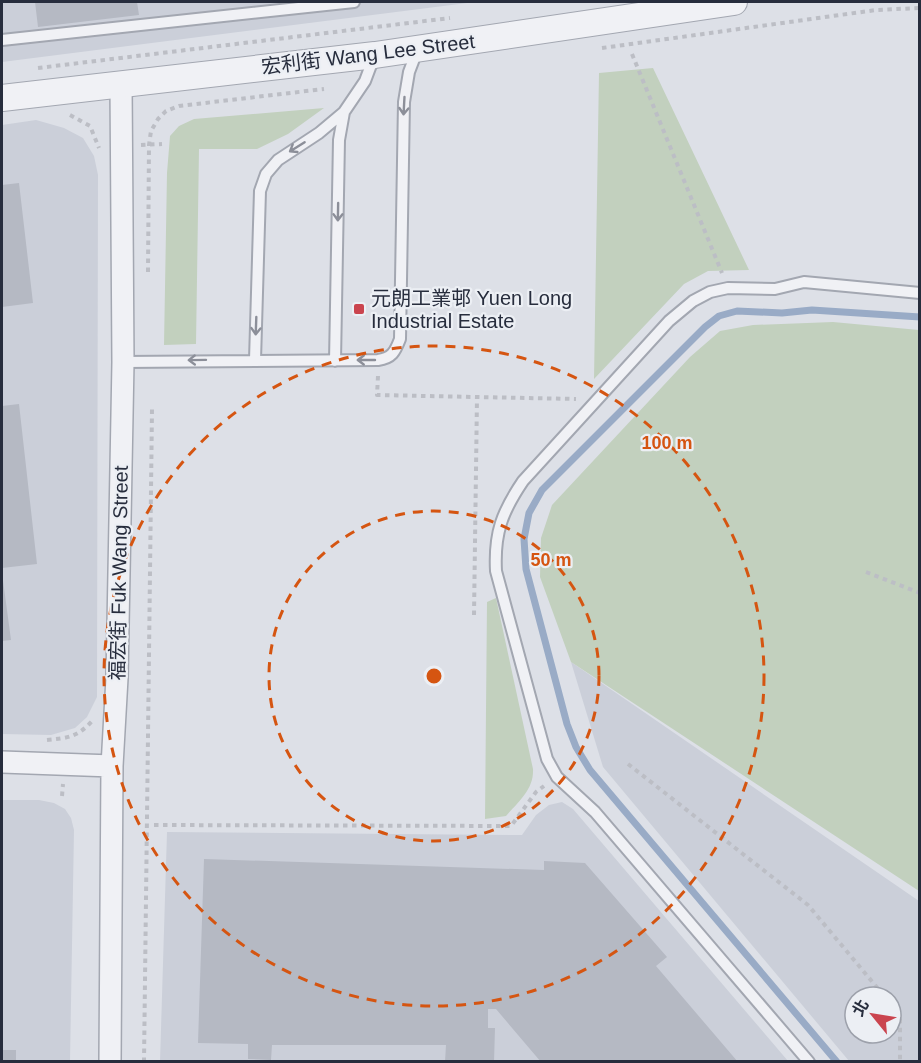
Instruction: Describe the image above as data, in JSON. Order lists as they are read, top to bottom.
{
  "streets": {
    "street": ["宏利街 Wang Lee Street", "福宏街 Fuk Wang Street"]
  },
  "crossings": [
    ["宏利街 Wang Lee Street", "福宏街 Fuk Wang Street"]
  ],
  "places": {
    "transit": ["元朗工業邨 Yuen Long Industrial Estate"]
  },
  "north": "top left",
  "rings": ["100 m", "50 m"]
}
